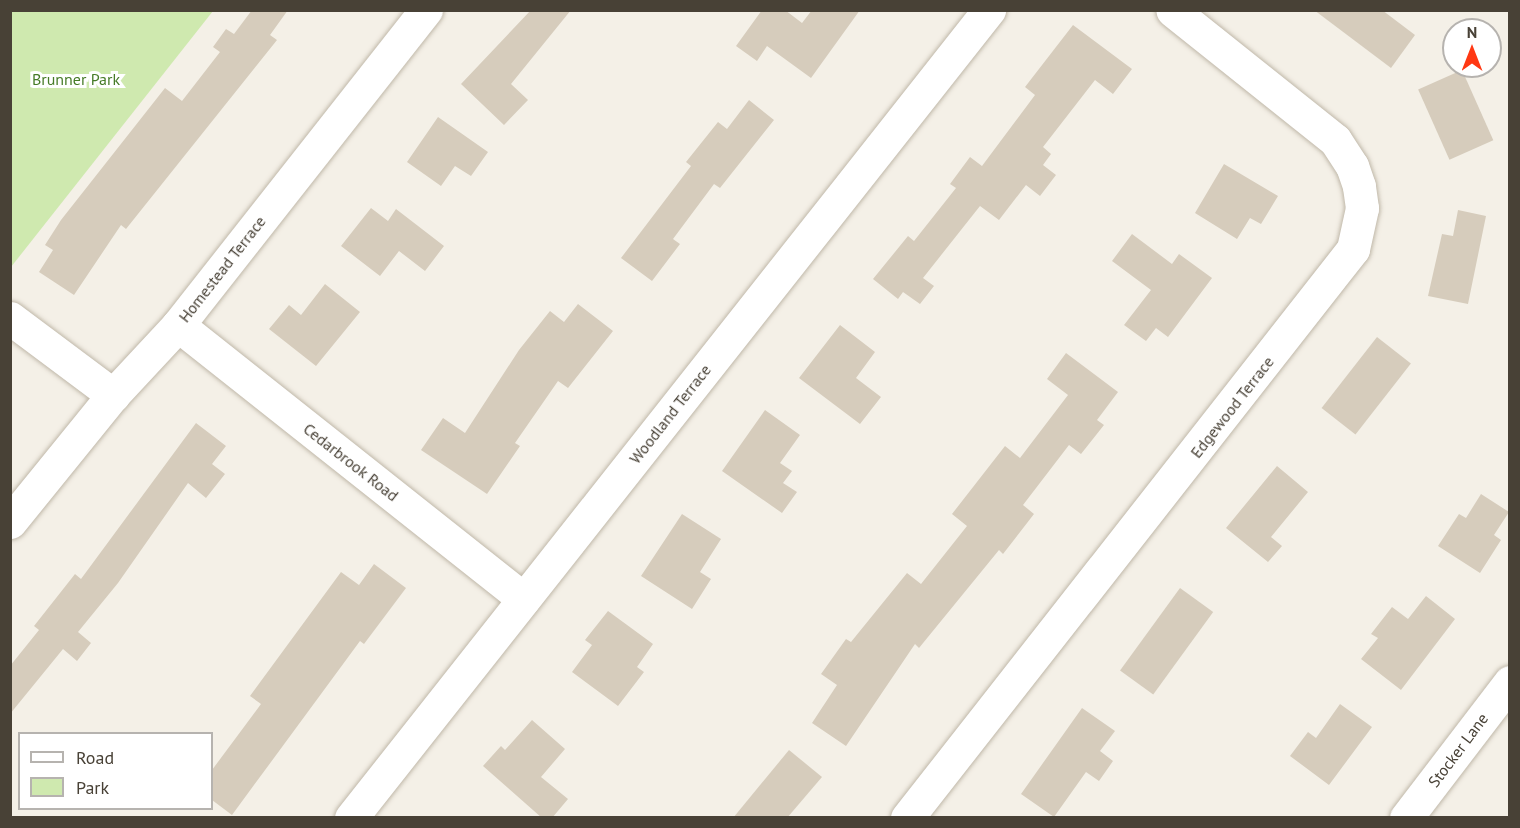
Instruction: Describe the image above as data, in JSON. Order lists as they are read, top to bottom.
{
  "streets": {
    "street": [
      "Homestead Terrace",
      "Edgewood Terrace",
      "Woodland Terrace",
      "Cedarbrook Road",
      "Stocker Lane"
    ]
  },
  "crossings": [
    ["Homestead Terrace", "Cedarbrook Road"],
    ["Woodland Terrace", "Cedarbrook Road"]
  ],
  "parks": ["Brunner Park"],
  "legend": ["Road", "Park"],
  "north": "top"
}
